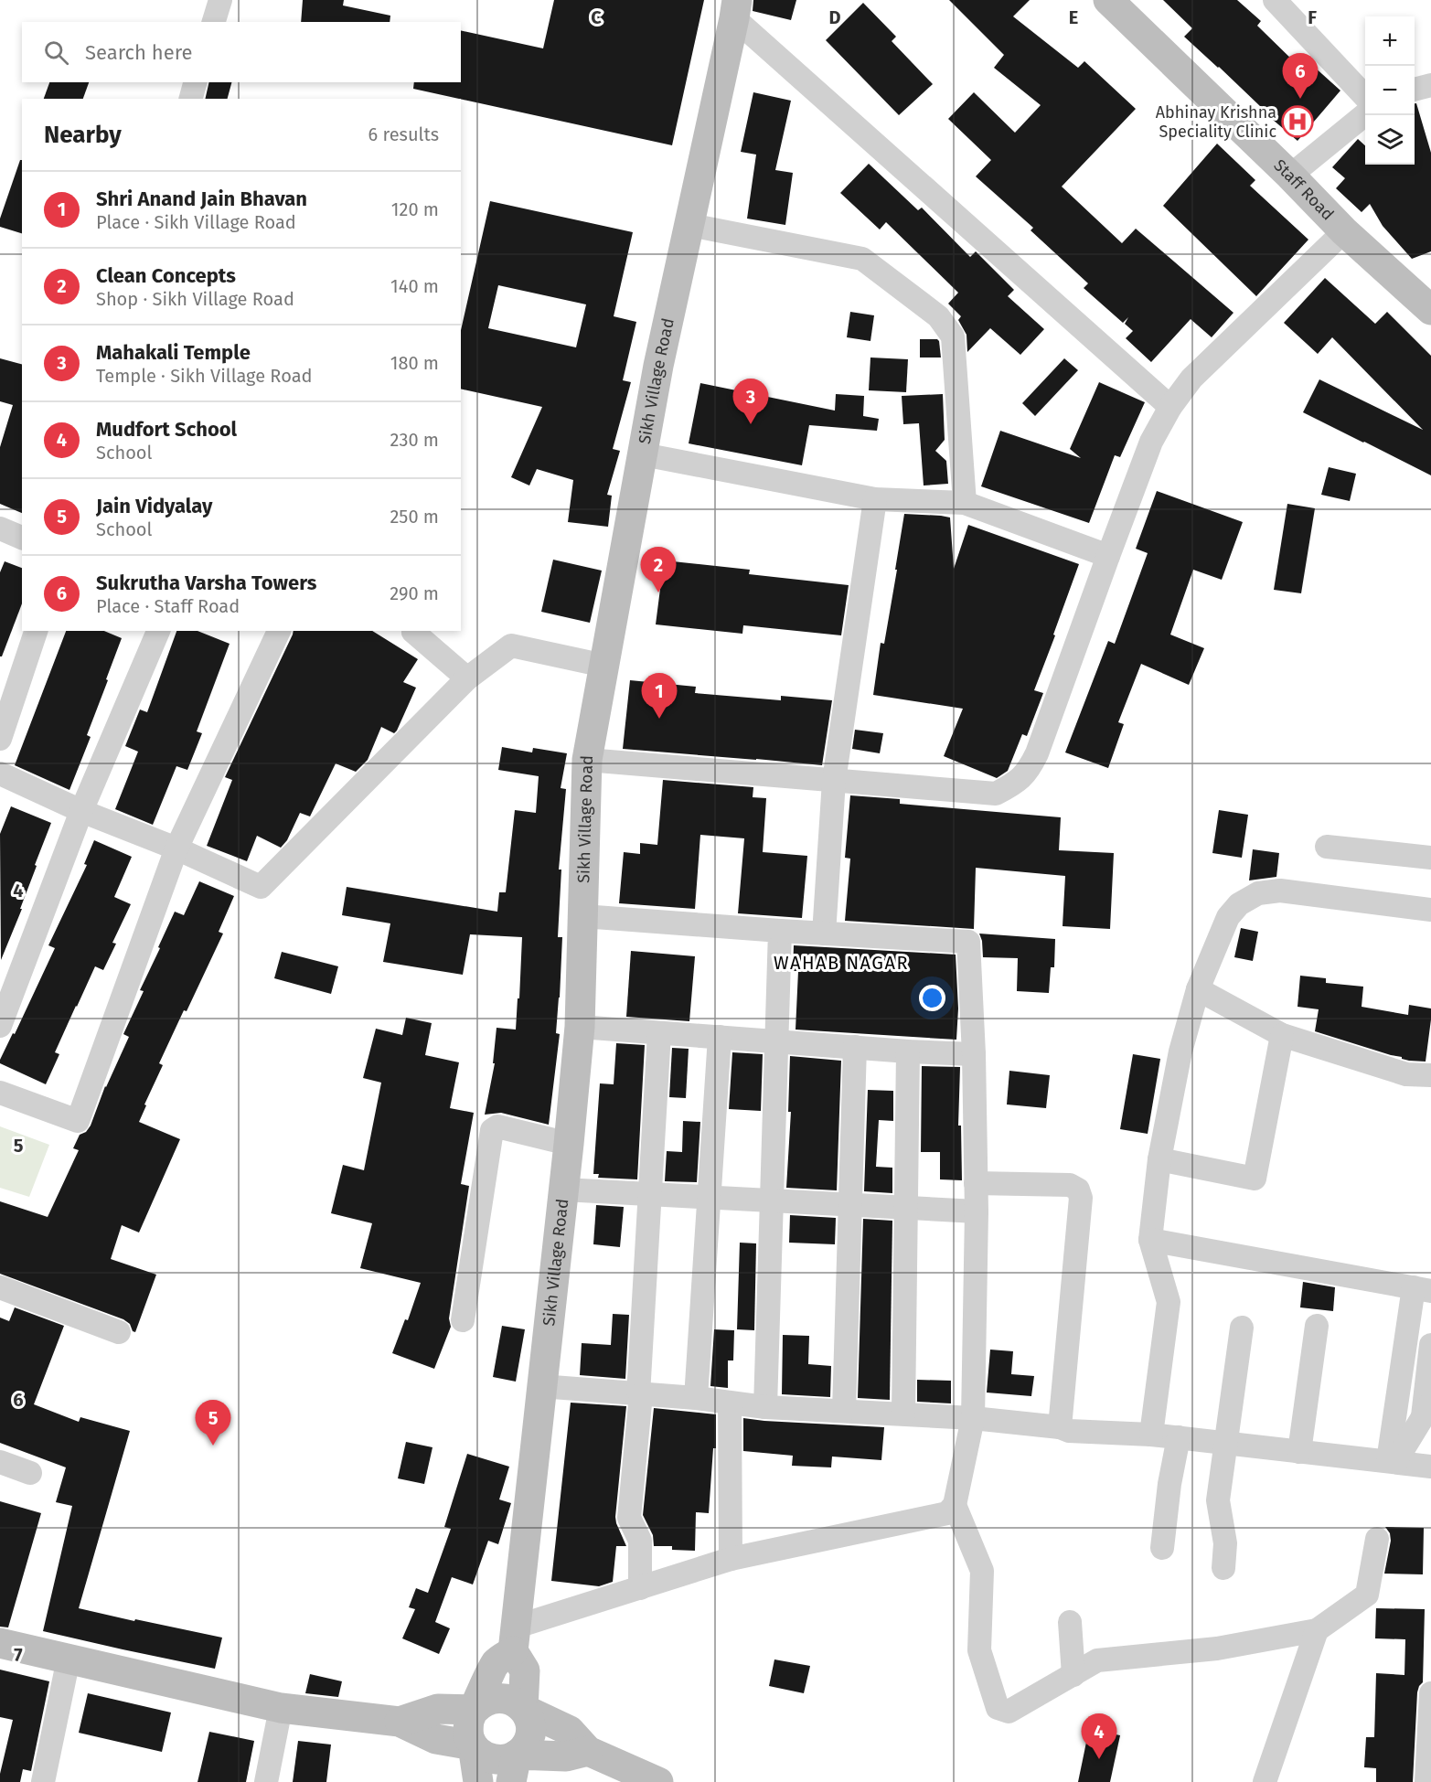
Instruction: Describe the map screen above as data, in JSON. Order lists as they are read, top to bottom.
{
  "streets": {
    "main road": ["Staff Road", "Sikh Village Road"]
  },
  "districts": ["WAHAB NAGAR"],
  "places": {
    "hospital": ["Abhinay Krishna Speciality Clinic"]
  },
  "page": {
    "map_buttons": ["+", "−"],
    "search": "Search here",
    "pins": [
      "6",
      "3",
      "2",
      "1",
      "5",
      "4"
    ],
    "heading": ["Nearby", "6 results"],
    "list": [
      {
        "mark": "1",
        "name": "Shri Anand Jain Bhavan",
        "note": "Place · Sikh Village Road",
        "value": "120 m"
      },
      {
        "mark": "2",
        "name": "Clean Concepts",
        "note": "Shop · Sikh Village Road",
        "value": "140 m"
      },
      {
        "mark": "3",
        "name": "Mahakali Temple",
        "note": "Temple · Sikh Village Road",
        "value": "180 m"
      },
      {
        "mark": "4",
        "name": "Mudfort School",
        "note": "School",
        "value": "230 m"
      },
      {
        "mark": "5",
        "name": "Jain Vidyalay",
        "note": "School",
        "value": "250 m"
      },
      {
        "mark": "6",
        "name": "Sukrutha Varsha Towers",
        "note": "Place · Staff Road",
        "value": "290 m"
      }
    ]
  },
  "grid": {
    "columns": [
      "C",
      "D",
      "E",
      "F"
    ],
    "rows": [
      "4",
      "5",
      "6",
      "7"
    ]
  }
}
